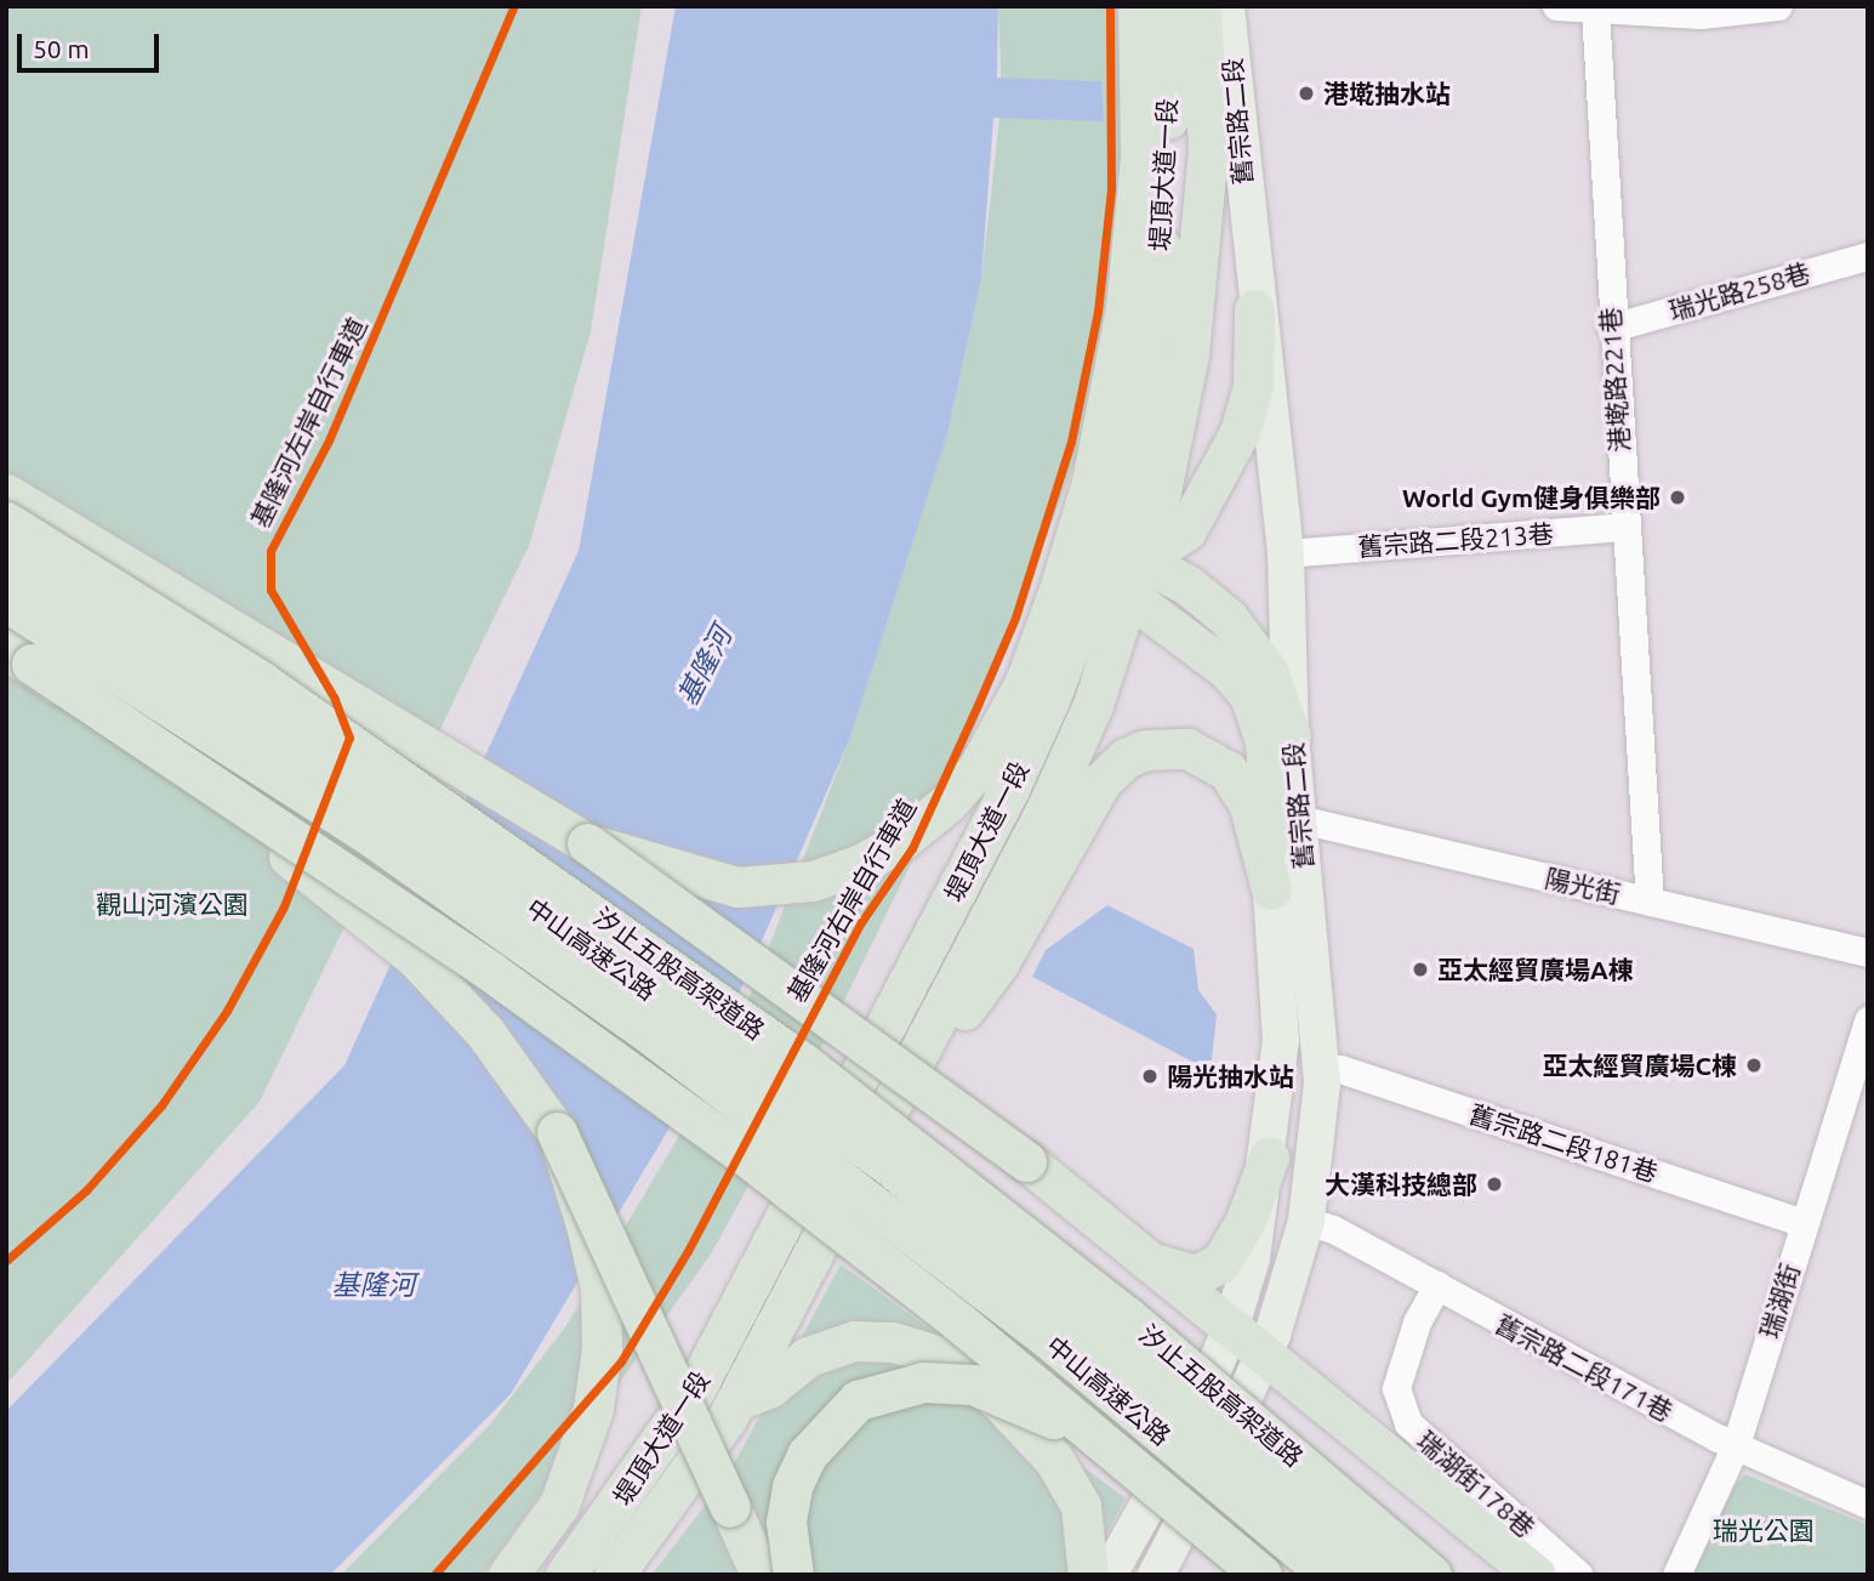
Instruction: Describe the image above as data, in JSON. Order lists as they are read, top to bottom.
{
  "streets": {
    "highway": ["堤頂大道一段", "中山高速公路", "汐止五股高架道路"],
    "main road": ["舊宗路二段"],
    "street": [
      "瑞光路258巷",
      "港墘路221巷",
      "舊宗路二段213巷",
      "陽光街",
      "舊宗路二段181巷",
      "瑞湖街",
      "舊宗路二段171巷",
      "瑞湖街178巷"
    ],
    "cycle path": ["基隆河左岸自行車道", "基隆河右岸自行車道"]
  },
  "crossings": [
    ["舊宗路二段", "舊宗路二段213巷"],
    ["舊宗路二段", "陽光街"],
    ["舊宗路二段", "舊宗路二段181巷"],
    ["舊宗路二段", "舊宗路二段171巷"],
    ["瑞光路258巷", "港墘路221巷"],
    ["港墘路221巷", "舊宗路二段213巷"],
    ["港墘路221巷", "陽光街"],
    ["舊宗路二段181巷", "瑞湖街"],
    ["瑞湖街", "舊宗路二段171巷"],
    ["舊宗路二段171巷", "瑞湖街178巷"]
  ],
  "water": ["基隆河"],
  "parks": ["觀山河濱公園", "瑞光公園"],
  "places": [
    "港墘抽水站",
    "World Gym健身俱樂部",
    "亞太經貿廣場A棟",
    "亞太經貿廣場C棟",
    "陽光抽水站",
    "大漢科技總部"
  ],
  "scale_bar": "50 m"
}
